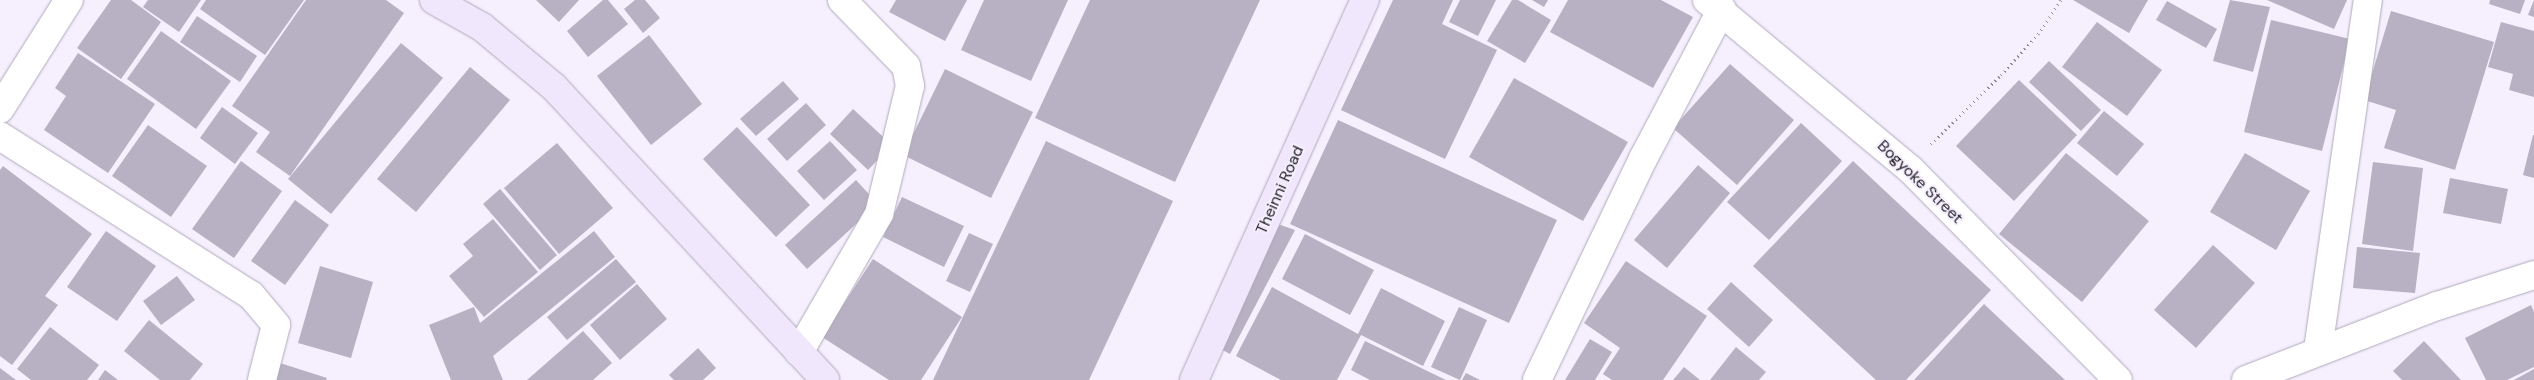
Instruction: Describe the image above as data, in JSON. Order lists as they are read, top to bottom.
{
  "streets": {
    "main road": ["Theinni Road"],
    "street": ["Bogyoke Street"]
  }
}
